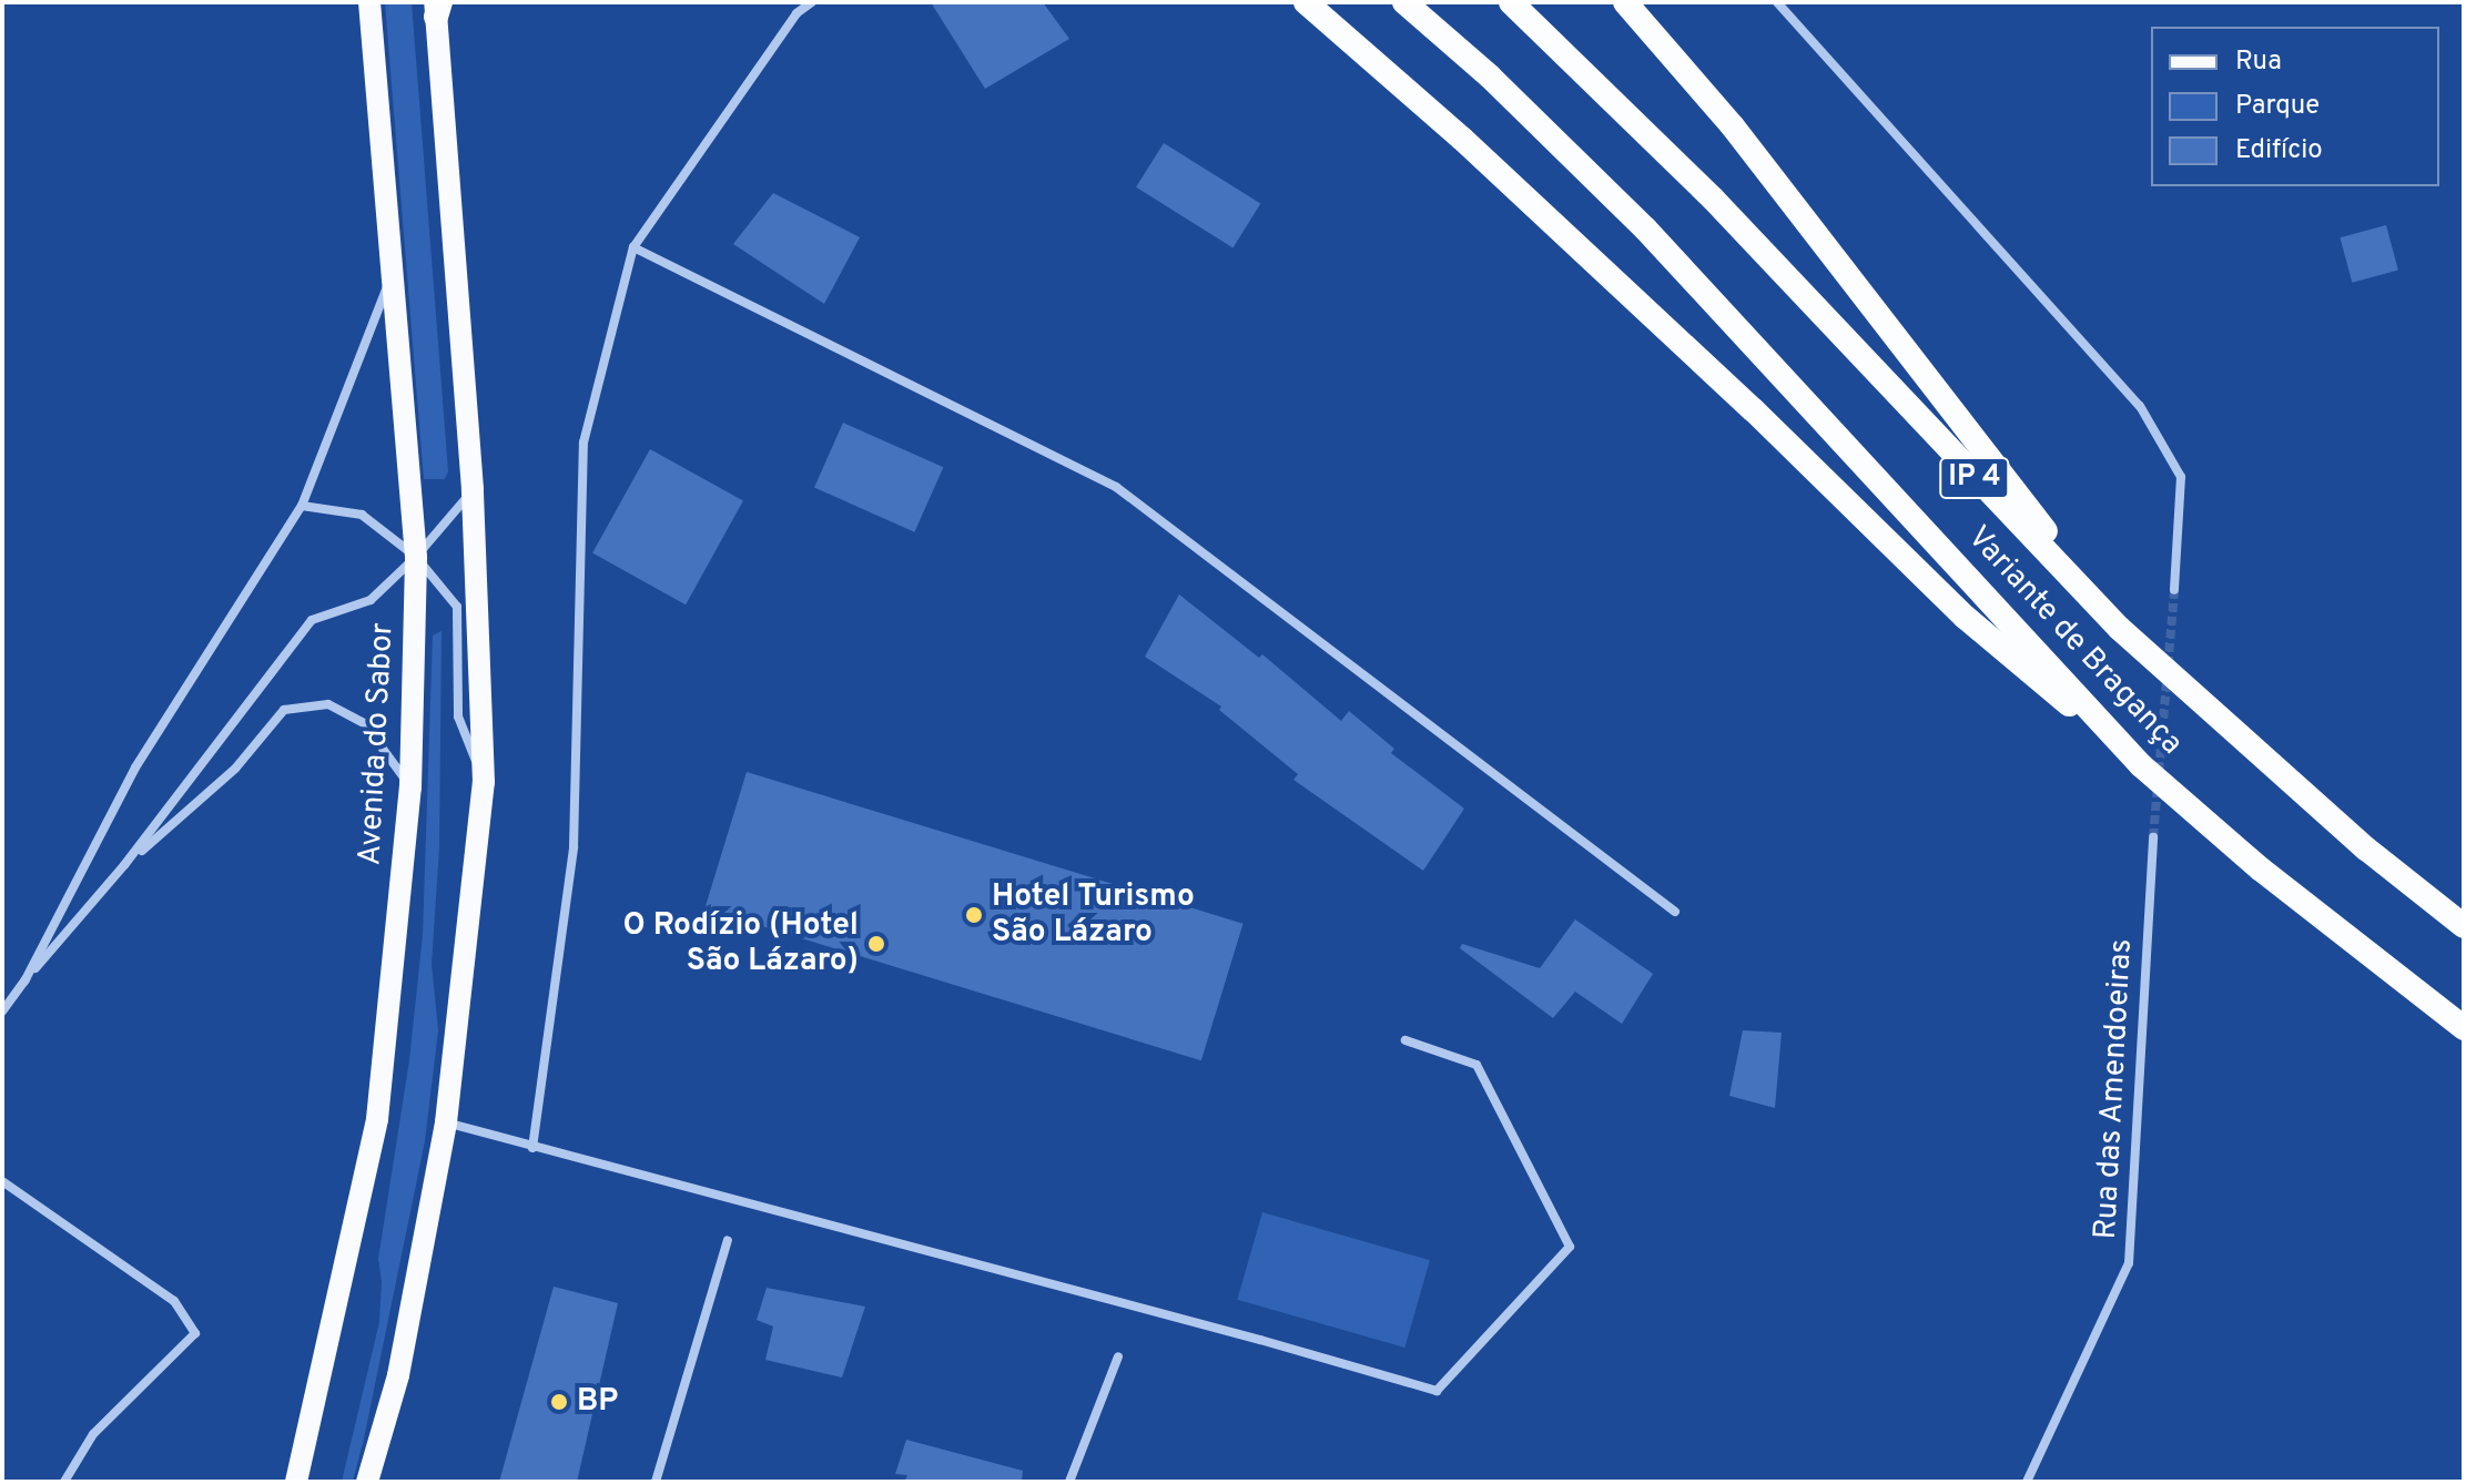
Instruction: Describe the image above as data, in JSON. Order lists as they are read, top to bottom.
{
  "streets": {
    "highway": ["IP 4", "Variante de Bragança"],
    "main road": ["Avenida do Sabor"],
    "street": ["Rua das Amendoeiras"]
  },
  "places": ["Hotel Turismo São Lázaro", "O Rodízio (Hotel São Lázaro)", "BP"],
  "legend": ["Rua", "Parque", "Edifício"]
}
